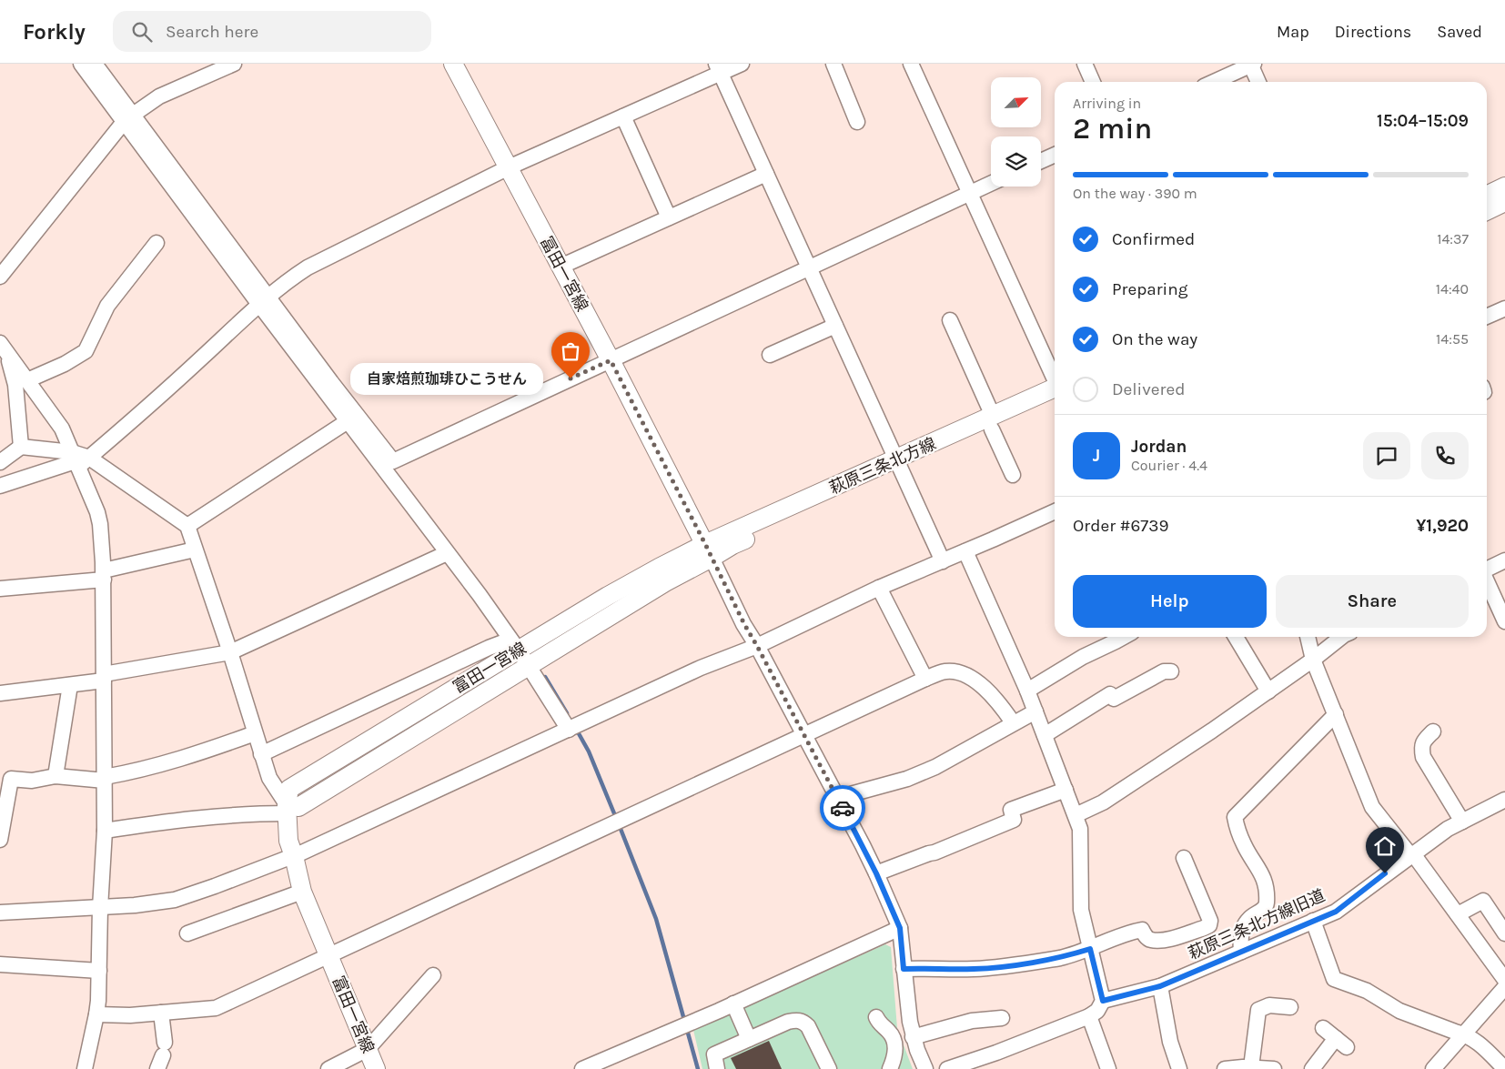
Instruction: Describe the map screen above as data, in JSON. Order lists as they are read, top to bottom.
{
  "streets": {
    "main road": ["冨田一宮線", "萩原三条北方線", "富田一宮線"],
    "street": ["萩原三条北方線旧道"]
  },
  "crossings": [
    ["冨田一宮線", "萩原三条北方線"],
    ["冨田一宮線", "富田一宮線"],
    ["萩原三条北方線", "富田一宮線"]
  ],
  "places": ["自家焙煎珈琲ひこうせん"],
  "north": "top right",
  "page": {
    "header": "Forkly",
    "search": "Search here",
    "nav": ["Map", "Directions", "Saved"],
    "heading": ["2 min", "Arriving in", "15:04–15:09"],
    "panel": [
      "Jordan",
      "Courier · 4.4",
      "Order #6739",
      "¥1,920"
    ],
    "bar": "On the way · 390 m",
    "list": [
      ["Confirmed", "14:37"],
      ["Preparing", "14:40"],
      ["On the way", "14:55"],
      "Delivered"
    ],
    "bubble": "自家焙煎珈琲ひこうせん",
    "round": "J",
    "buttons": ["Help", "Share"]
  }
}
